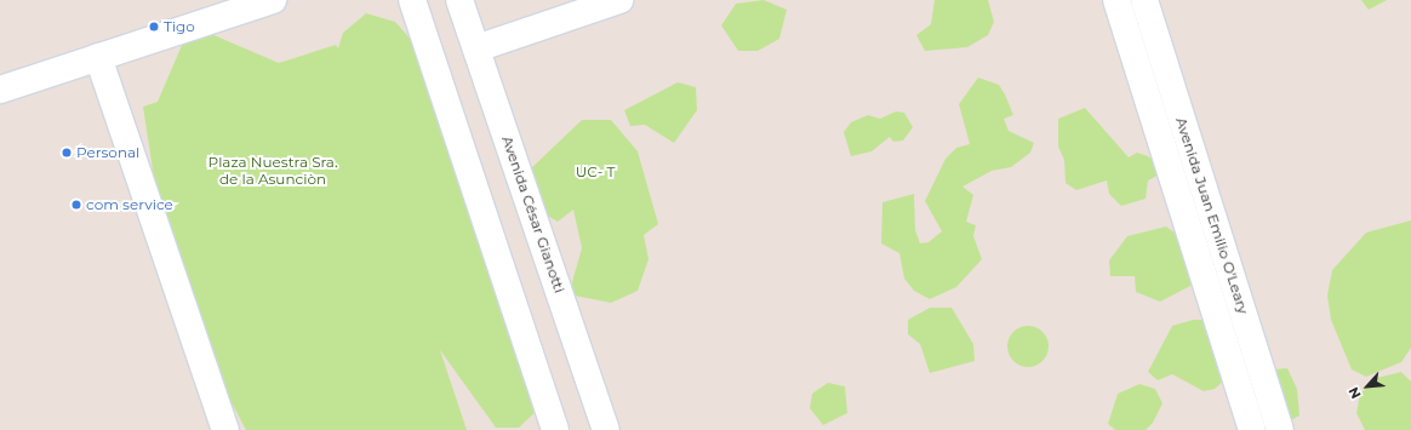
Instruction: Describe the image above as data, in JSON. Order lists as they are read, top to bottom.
{
  "streets": {
    "street": ["Avenida César Gianotti", "Avenida Juan Emilio O'Leary"]
  },
  "parks": ["Plaza Nuestra Sra. de la Asunciòn", "UC- T"],
  "places": ["Tigo", "Personal", "com service"],
  "north": "bottom left"
}
